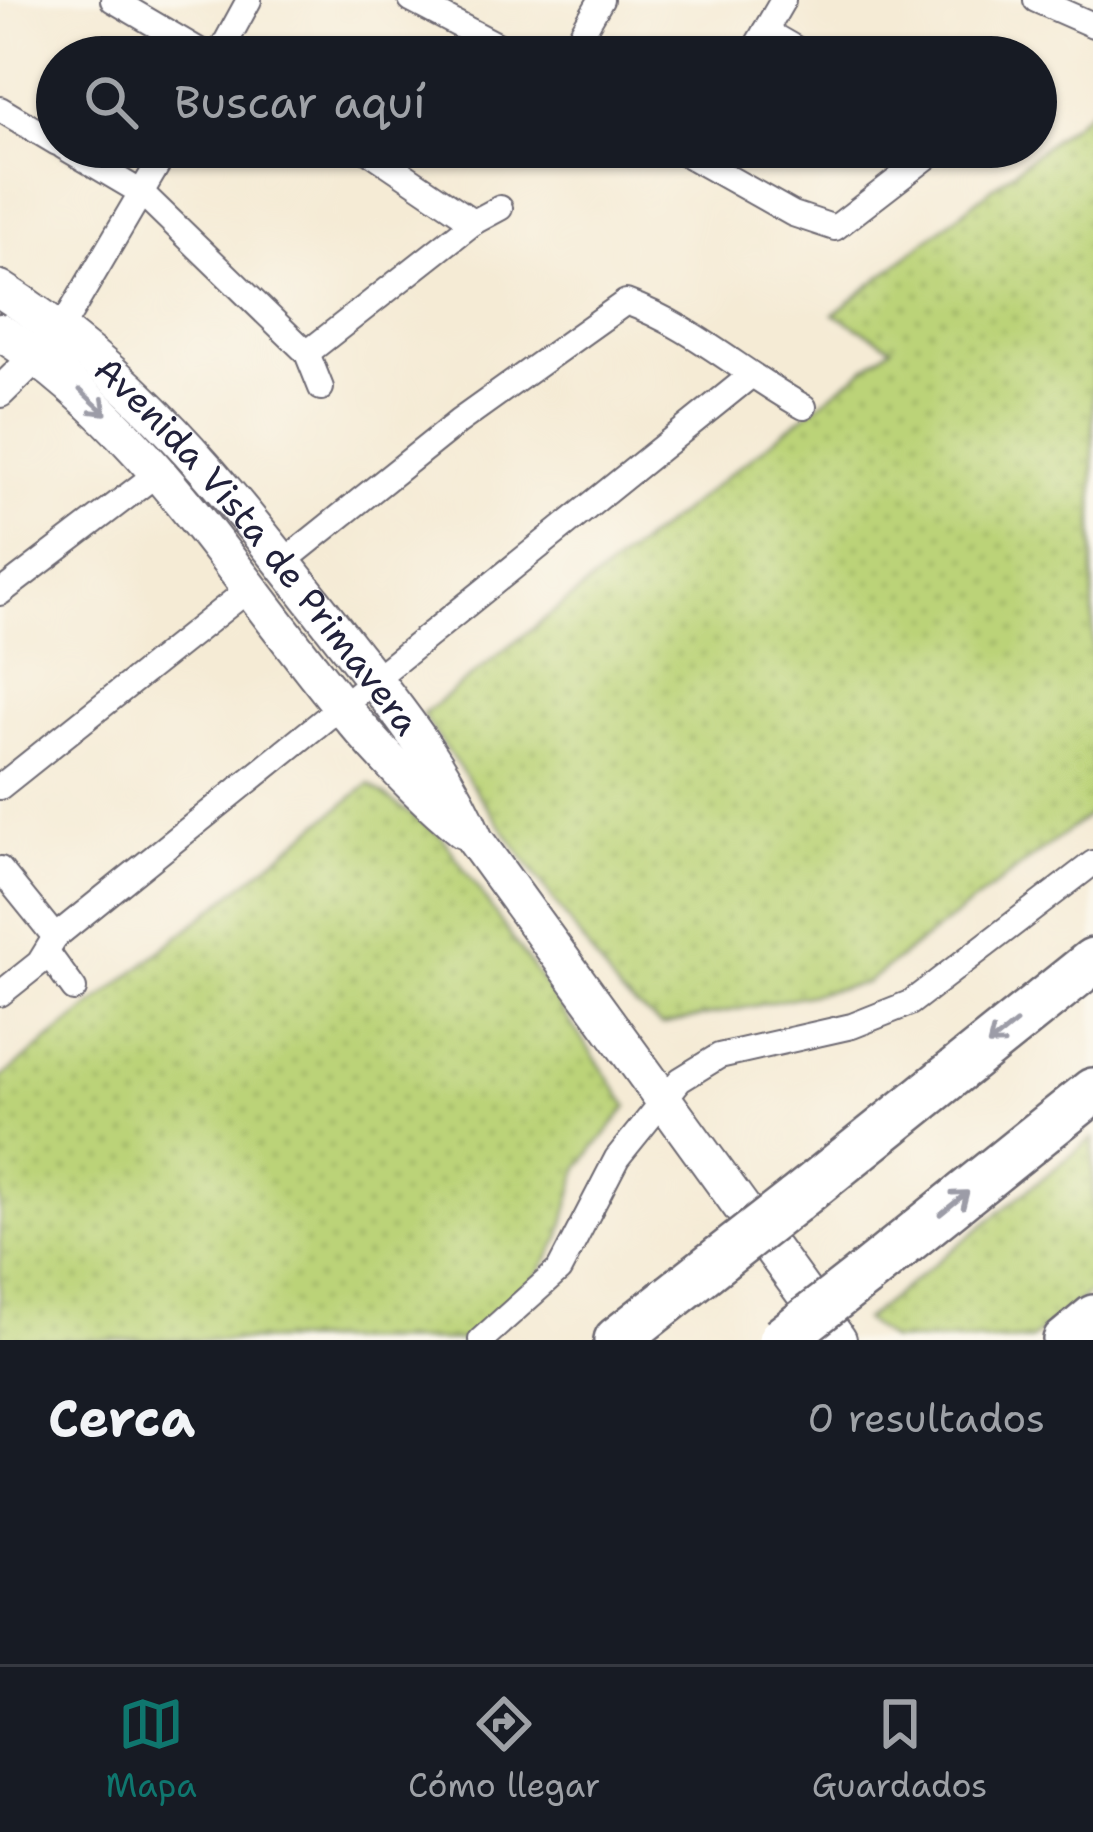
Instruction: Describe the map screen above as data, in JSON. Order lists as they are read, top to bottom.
{
  "streets": {
    "main road": ["Avenida Vista de Primavera"]
  },
  "page": {
    "search": "Buscar aquí",
    "heading": ["Cerca", "0 resultados"],
    "nav": ["Mapa", "Cómo llegar", "Guardados"]
  }
}
